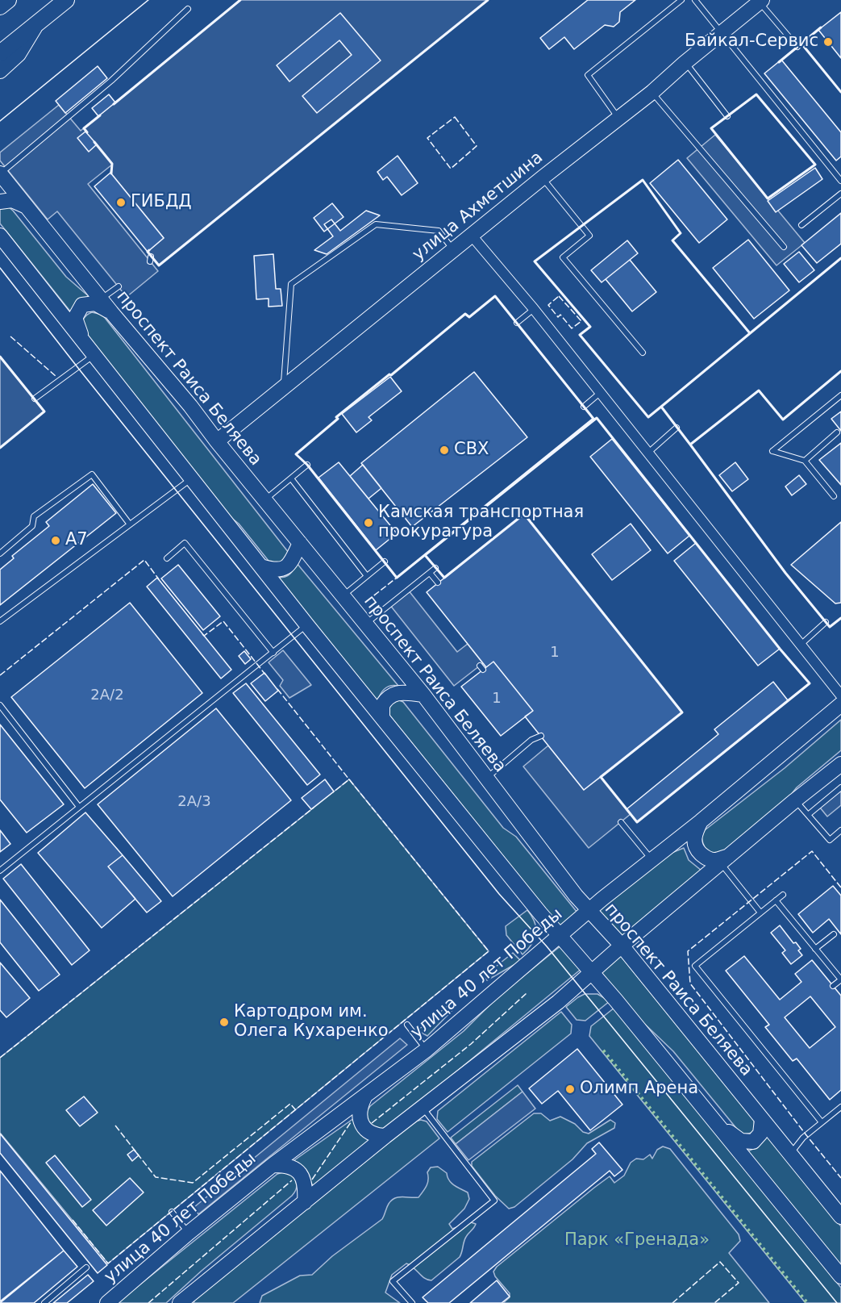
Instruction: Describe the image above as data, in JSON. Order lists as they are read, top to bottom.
{
  "streets": {
    "street": ["улица Ахметшина", "проспект Раиса Беляева", "улица 40 лет Победы"]
  },
  "crossings": [
    ["улица Ахметшина", "проспект Раиса Беляева"],
    ["проспект Раиса Беляева", "улица 40 лет Победы"]
  ],
  "parks": ["Парк «Гренада»"],
  "places": [
    "Байкал-Сервис",
    "ГИБДД",
    "СВХ",
    "Камская транспортная прокуратура",
    "А7",
    "Картодром им. Олега Кухаренко",
    "Олимп Арена"
  ],
  "house_numbers": [
    "1",
    "2А/2",
    "1",
    "2А/3"
  ]
}
